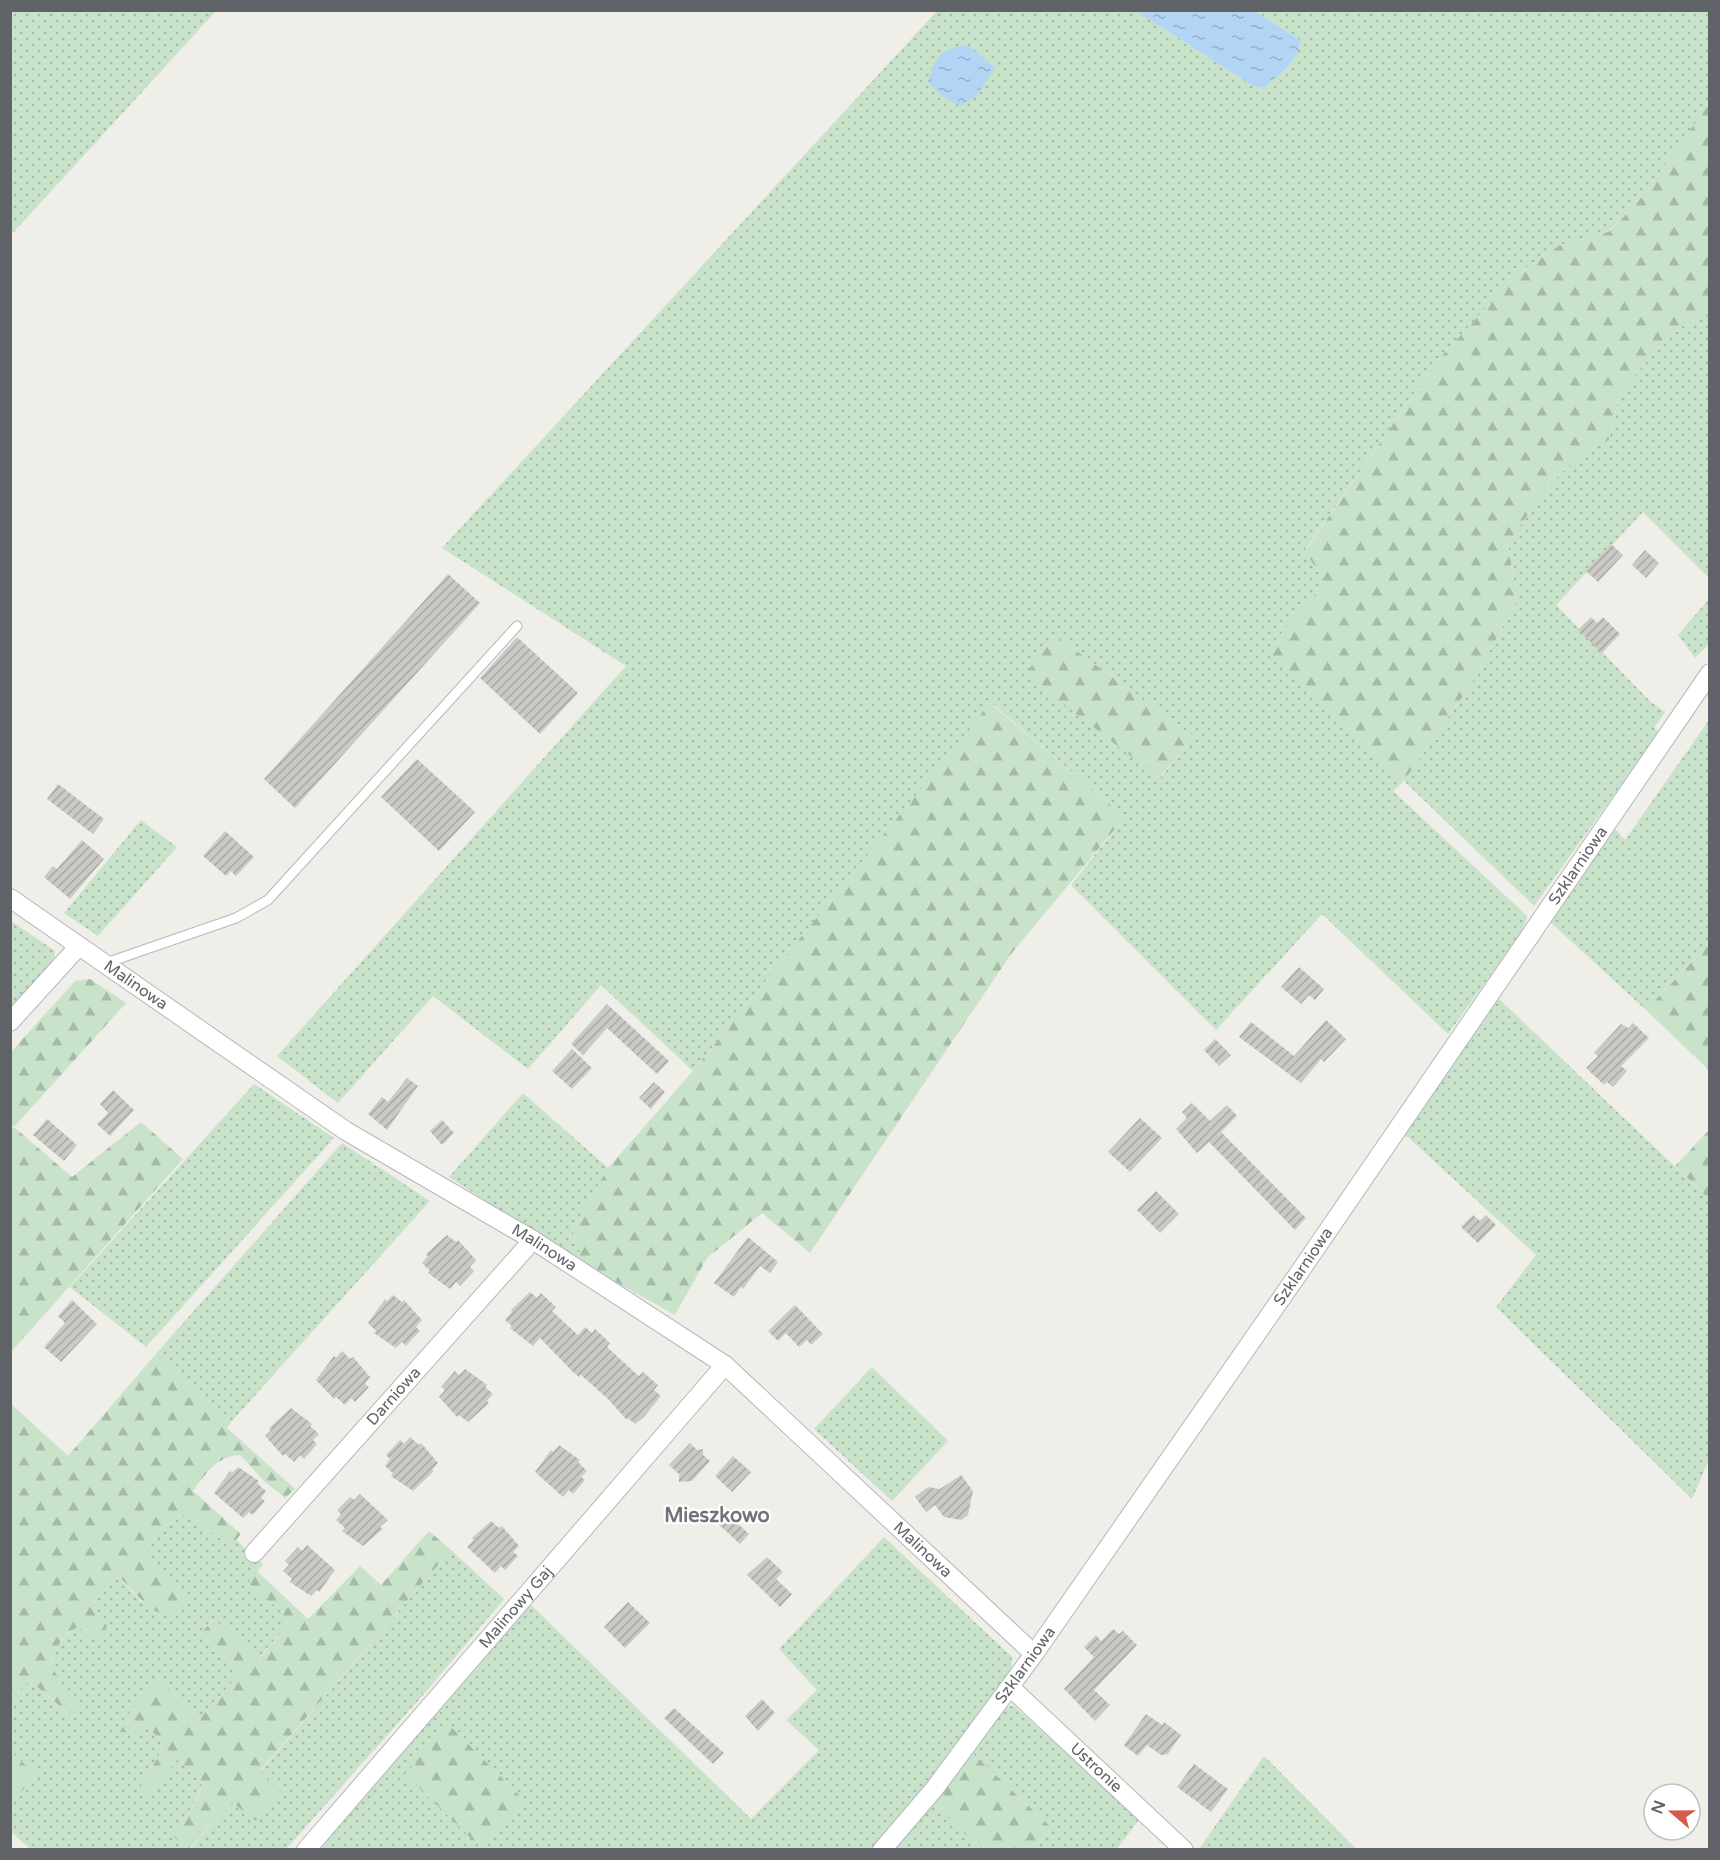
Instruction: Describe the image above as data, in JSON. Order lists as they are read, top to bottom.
{
  "streets": {
    "street": [
      "Szklarniowa",
      "Malinowa",
      "Darniowa",
      "Malinowy Gaj",
      "Ustronie"
    ]
  },
  "crossings": [
    ["Szklarniowa", "Malinowa"],
    ["Szklarniowa", "Ustronie"],
    ["Malinowa", "Darniowa"],
    ["Malinowa", "Malinowy Gaj"]
  ],
  "districts": ["Mieszkowo"],
  "north": "left"
}
